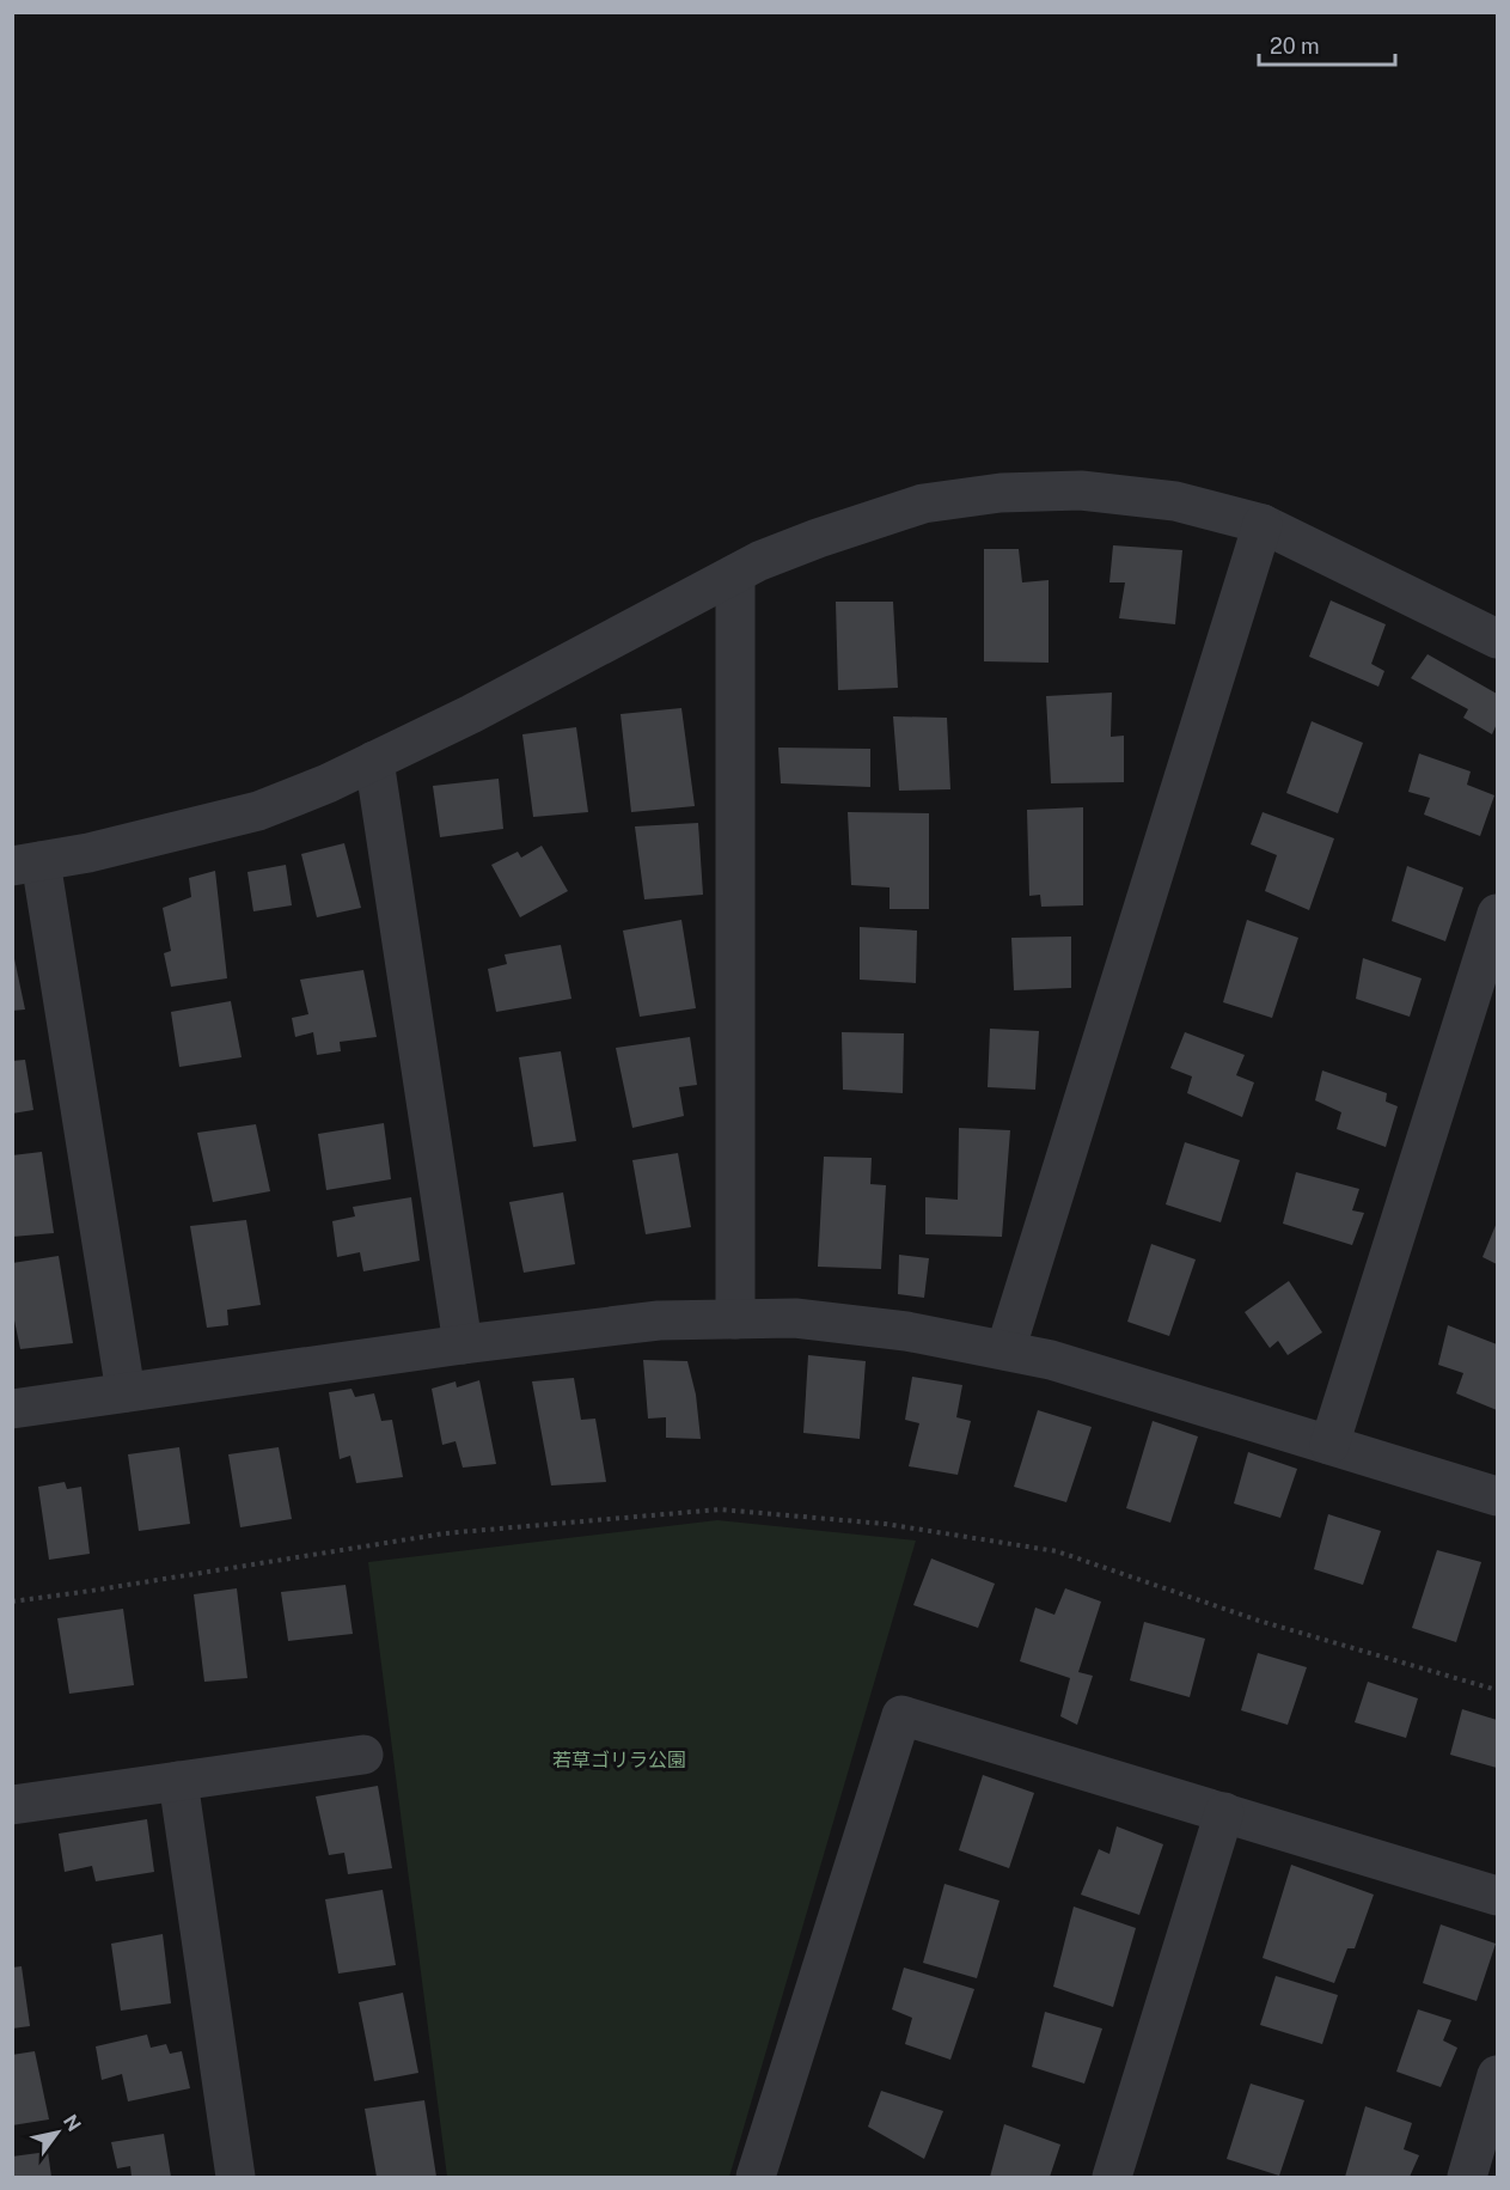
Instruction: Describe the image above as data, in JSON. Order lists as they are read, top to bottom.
{
  "parks": ["若草ゴリラ公園"],
  "scale_bar": "20 m",
  "north": "top right"
}
